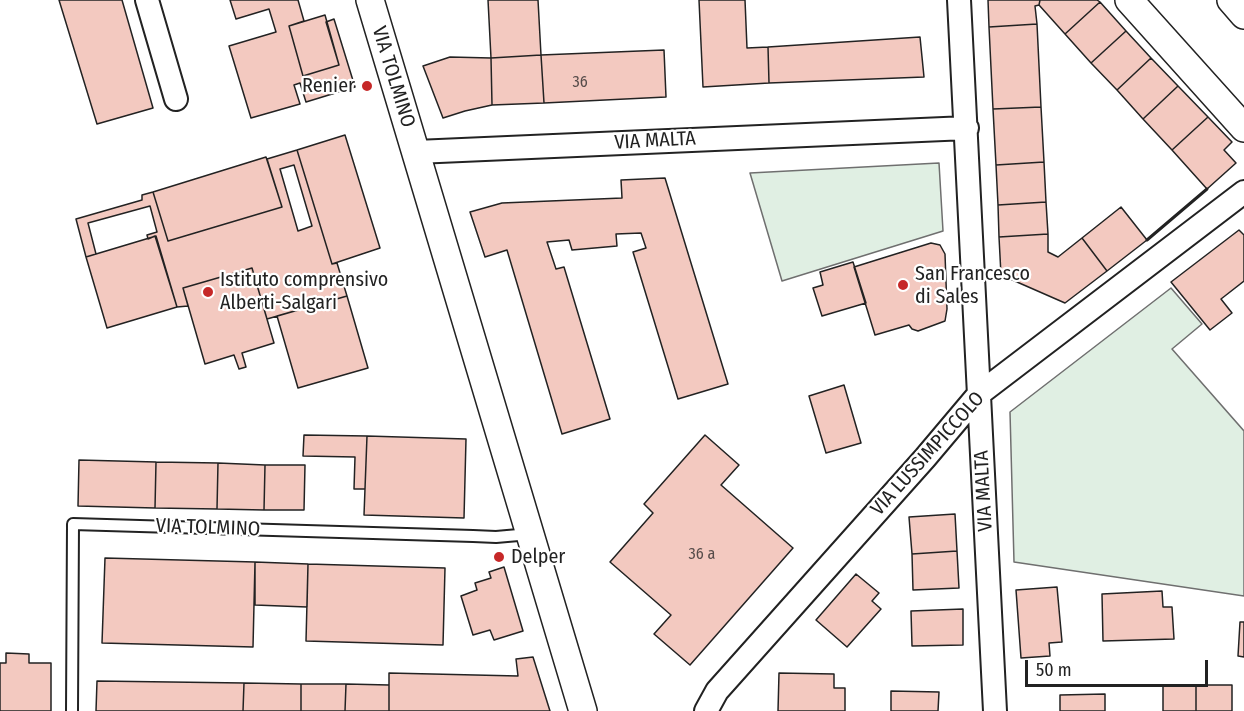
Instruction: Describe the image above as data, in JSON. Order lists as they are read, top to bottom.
{
  "streets": {
    "street": ["VIA TOLMINO", "VIA MALTA", "VIA LUSSIMPICCOLO"]
  },
  "crossings": [
    ["VIA TOLMINO", "VIA MALTA"],
    ["VIA MALTA", "VIA LUSSIMPICCOLO"]
  ],
  "places": [
    "Renier",
    "San Francesco di Sales",
    "Istituto comprensivo Alberti-Salgari",
    "Delper"
  ],
  "house_numbers": ["36", "36 a"],
  "scale_bar": "50 m"
}
